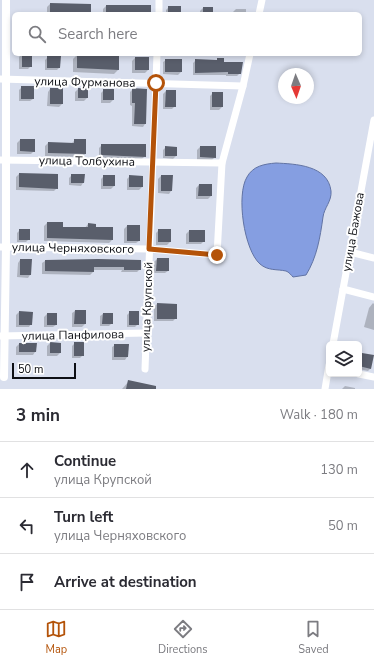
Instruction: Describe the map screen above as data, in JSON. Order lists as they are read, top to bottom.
{
  "streets": {
    "street": [
      "улица Фурманова",
      "улица Толбухина",
      "улица Бажова",
      "улица Черняховского",
      "улица Крупской",
      "улица Панфилова"
    ]
  },
  "crossings": [
    ["улица Фурманова", "улица Крупской"],
    ["улица Толбухина", "улица Черняховского"],
    ["улица Толбухина", "улица Крупской"],
    ["улица Черняховского", "улица Крупской"],
    ["улица Крупской", "улица Панфилова"]
  ],
  "scale_bar": "50 m",
  "north": "bottom",
  "page": {
    "search": "Search here",
    "scale": "50 m",
    "heading": ["3 min", "Walk · 180 m"],
    "list": [
      ["Continue", "улица Крупской", "130 m"],
      ["Turn left", "улица Черняховского", "50 m"],
      "Arrive at destination"
    ],
    "nav": ["Map", "Directions", "Saved"]
  }
}
